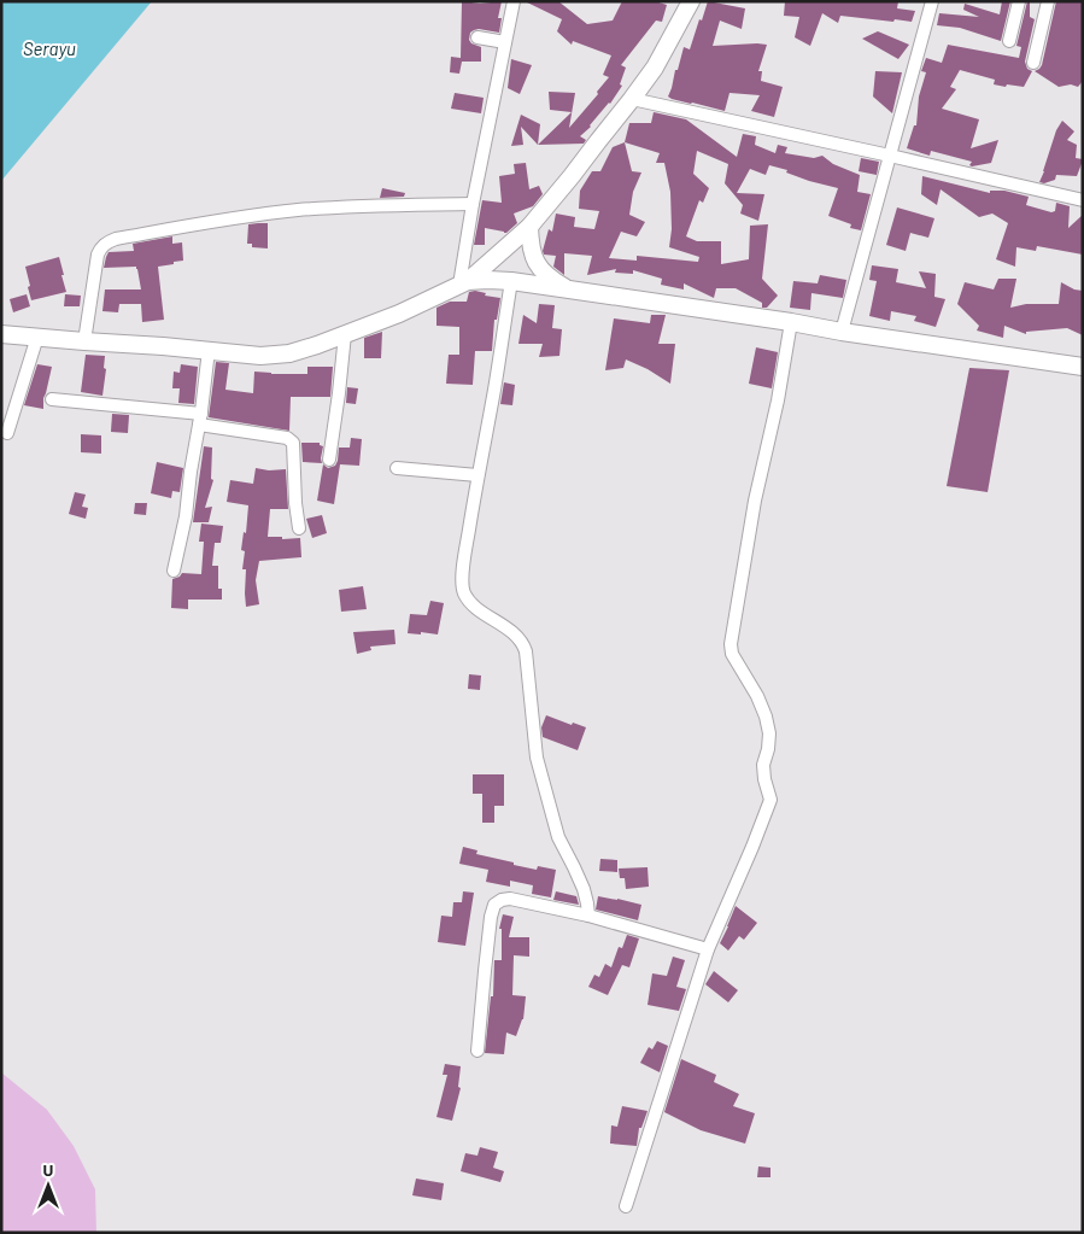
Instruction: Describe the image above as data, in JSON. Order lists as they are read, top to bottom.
{
  "water": ["Serayu"],
  "north": "top"
}
